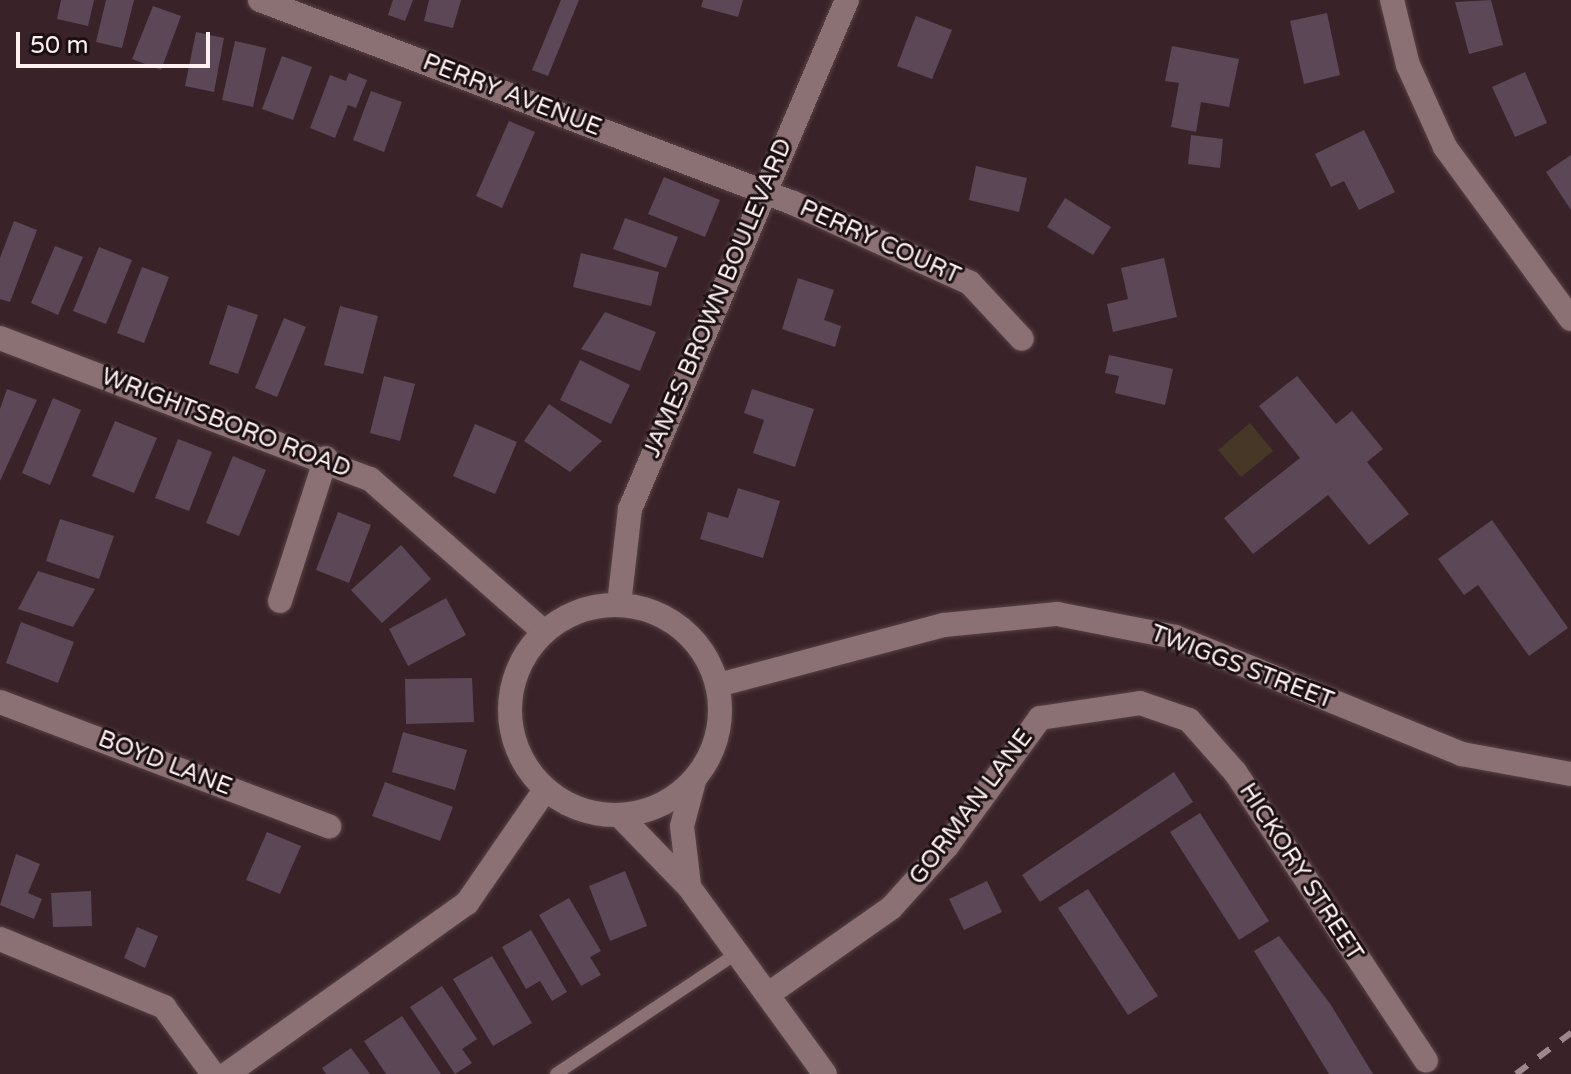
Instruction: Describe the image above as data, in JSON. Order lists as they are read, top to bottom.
{
  "streets": {
    "street": [
      "PERRY AVENUE",
      "PERRY COURT",
      "JAMES BROWN BOULEVARD",
      "WRIGHTSBORO ROAD",
      "TWIGGS STREET",
      "BOYD LANE",
      "GORMAN LANE",
      "HICKORY STREET"
    ]
  },
  "crossings": [
    ["PERRY AVENUE", "PERRY COURT"],
    ["PERRY AVENUE", "JAMES BROWN BOULEVARD"],
    ["PERRY COURT", "JAMES BROWN BOULEVARD"],
    ["JAMES BROWN BOULEVARD", "WRIGHTSBORO ROAD"],
    ["JAMES BROWN BOULEVARD", "TWIGGS STREET"],
    ["WRIGHTSBORO ROAD", "TWIGGS STREET"],
    ["GORMAN LANE", "HICKORY STREET"]
  ],
  "scale_bar": "50 m"
}
